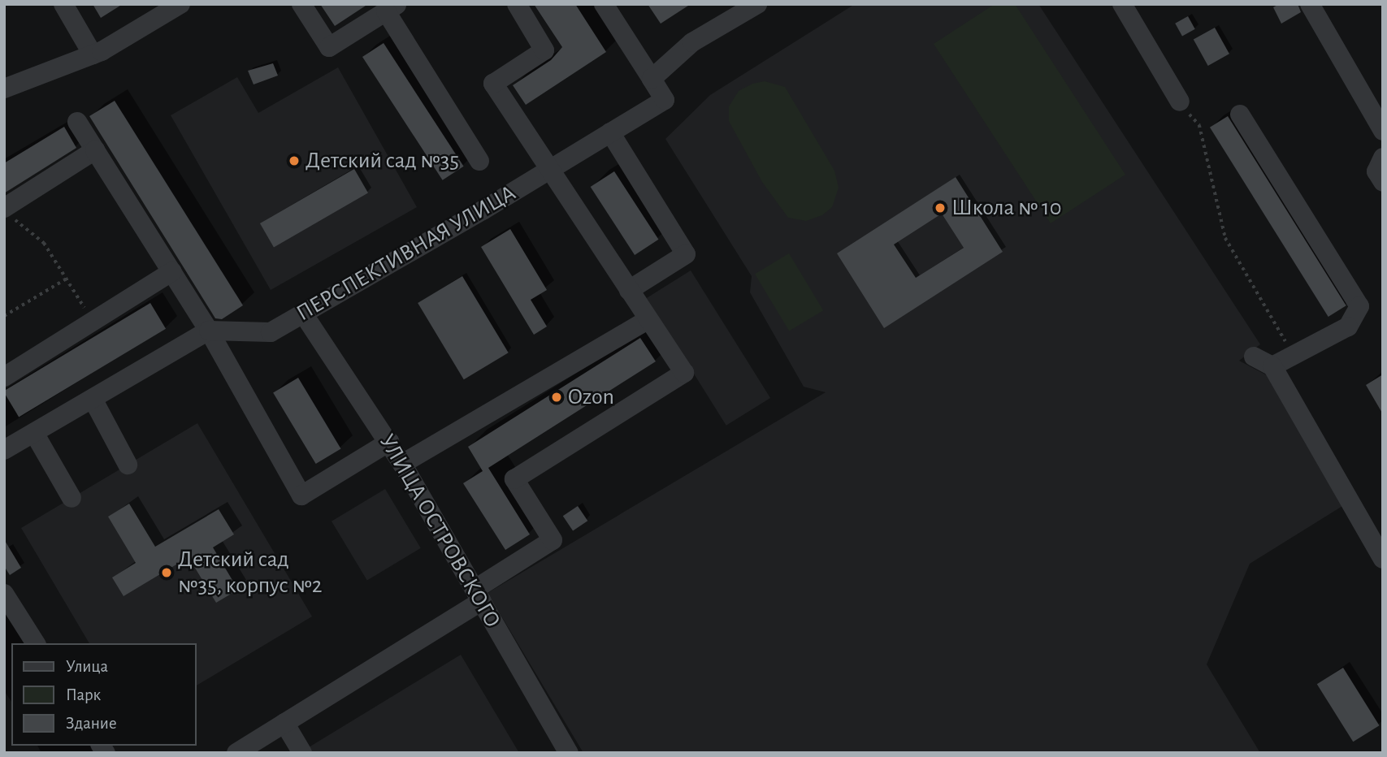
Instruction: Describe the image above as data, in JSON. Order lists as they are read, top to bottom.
{
  "streets": {
    "street": ["ПЕРСПЕКТИВНАЯ УЛИЦА", "УЛИЦА ОСТРОВСКОГО"]
  },
  "crossings": [
    ["ПЕРСПЕКТИВНАЯ УЛИЦА", "УЛИЦА ОСТРОВСКОГО"]
  ],
  "places": [
    "Детский сад №35",
    "Школа № 10",
    "Ozon",
    "Детский сад №35, корпус №2"
  ],
  "legend": ["Улица", "Парк", "Здание"]
}
